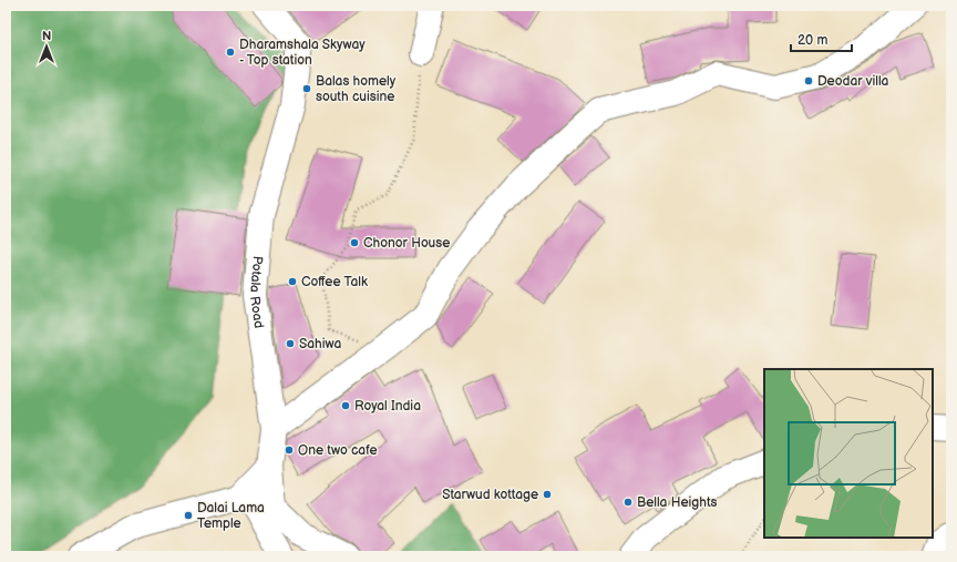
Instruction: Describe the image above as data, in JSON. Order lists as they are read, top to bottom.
{
  "streets": {
    "street": ["Potala Road"]
  },
  "places": [
    "Dharamshala Skyway - Top station",
    "Deodar villa",
    "Balas homely south cuisine",
    "Chonor House",
    "Coffee Talk",
    "Sahiwa",
    "Royal India",
    "One two cafe",
    "Starwud kottage",
    "Bella Heights",
    "Dalai Lama Temple"
  ],
  "scale_bar": "20 m",
  "north": "top"
}
